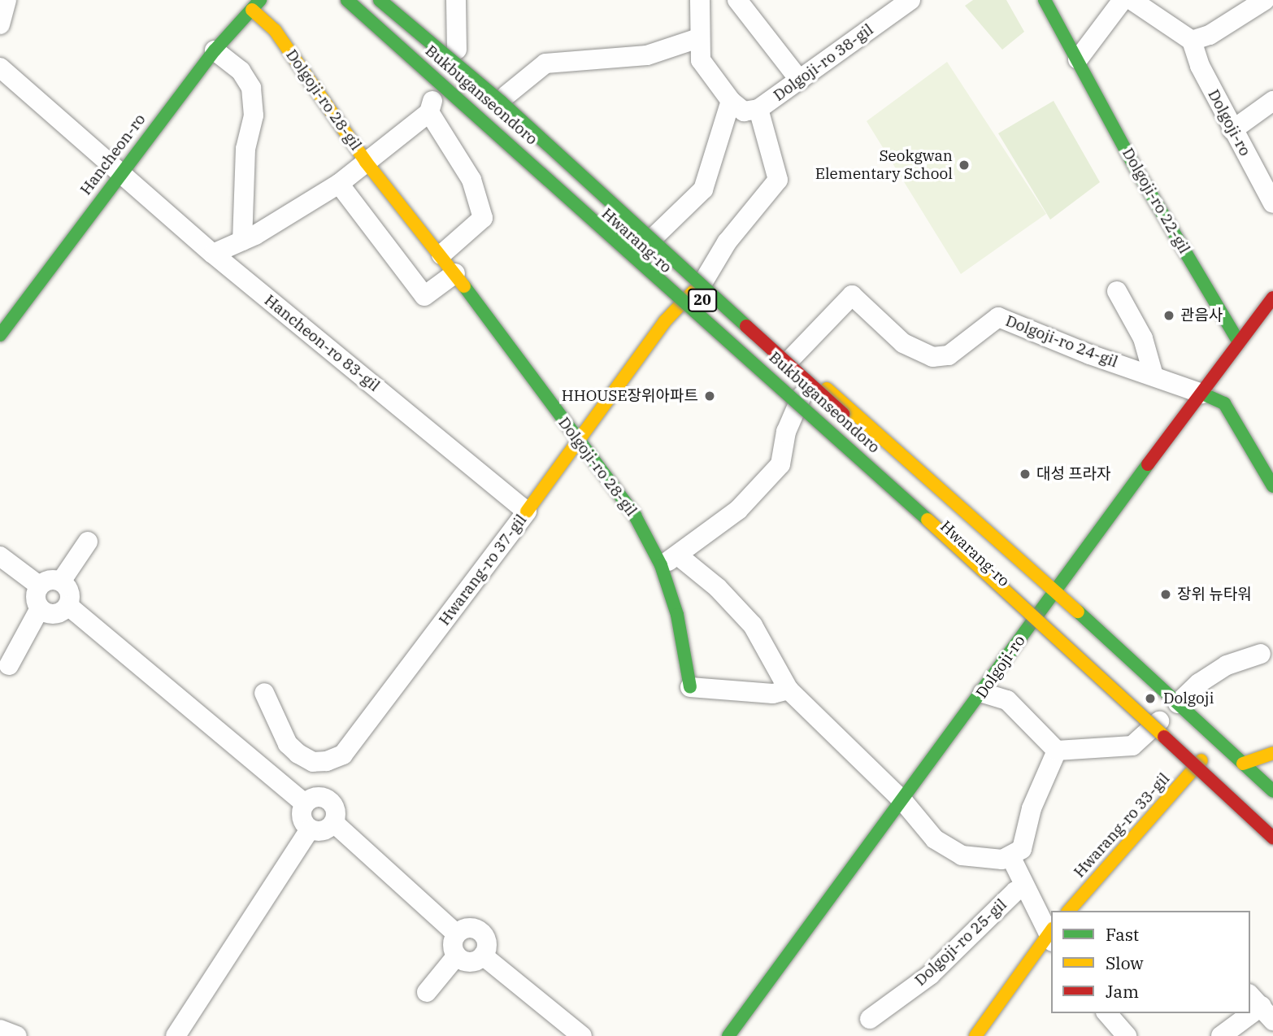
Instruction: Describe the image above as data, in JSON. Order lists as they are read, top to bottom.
{
  "streets": {
    "main road": [
      "Bukbuganseondoro",
      "Dolgoji-ro 28-gil",
      "Dolgoji-ro",
      "Hancheon-ro",
      "Dolgoji-ro 22-gil",
      "Hwarang-ro",
      "20",
      "Hwarang-ro 37-gil",
      "Hwarang-ro 33-gil"
    ],
    "street": [
      "Dolgoji-ro 38-gil",
      "Dolgoji-ro 24-gil",
      "Hancheon-ro 83-gil",
      "Dolgoji-ro 25-gil"
    ]
  },
  "crossings": [
    ["Dolgoji-ro 38-gil", "Hwarang-ro"],
    ["Dolgoji-ro 38-gil", "Hwarang-ro 37-gil"],
    ["Dolgoji-ro 28-gil", "Dolgoji-ro"],
    ["Dolgoji-ro 28-gil", "Hancheon-ro"],
    ["Dolgoji-ro 28-gil", "Hwarang-ro 37-gil"],
    ["Dolgoji-ro", "Dolgoji-ro 22-gil"],
    ["Dolgoji-ro", "Hwarang-ro"],
    ["Dolgoji-ro", "Dolgoji-ro 24-gil"],
    ["Hancheon-ro", "Hancheon-ro 83-gil"],
    ["Hwarang-ro", "Dolgoji-ro 24-gil"],
    ["Hwarang-ro", "Hwarang-ro 37-gil"],
    ["Hwarang-ro", "Hwarang-ro 33-gil"],
    ["Hancheon-ro 83-gil", "Hwarang-ro 37-gil"]
  ],
  "places": [
    "Seokgwan Elementary School",
    "관음사",
    "HHOUSE장위아파트",
    "대성 프라자",
    "장위 뉴타워",
    "Dolgoji"
  ],
  "legend": ["Fast", "Slow", "Jam"]
}
